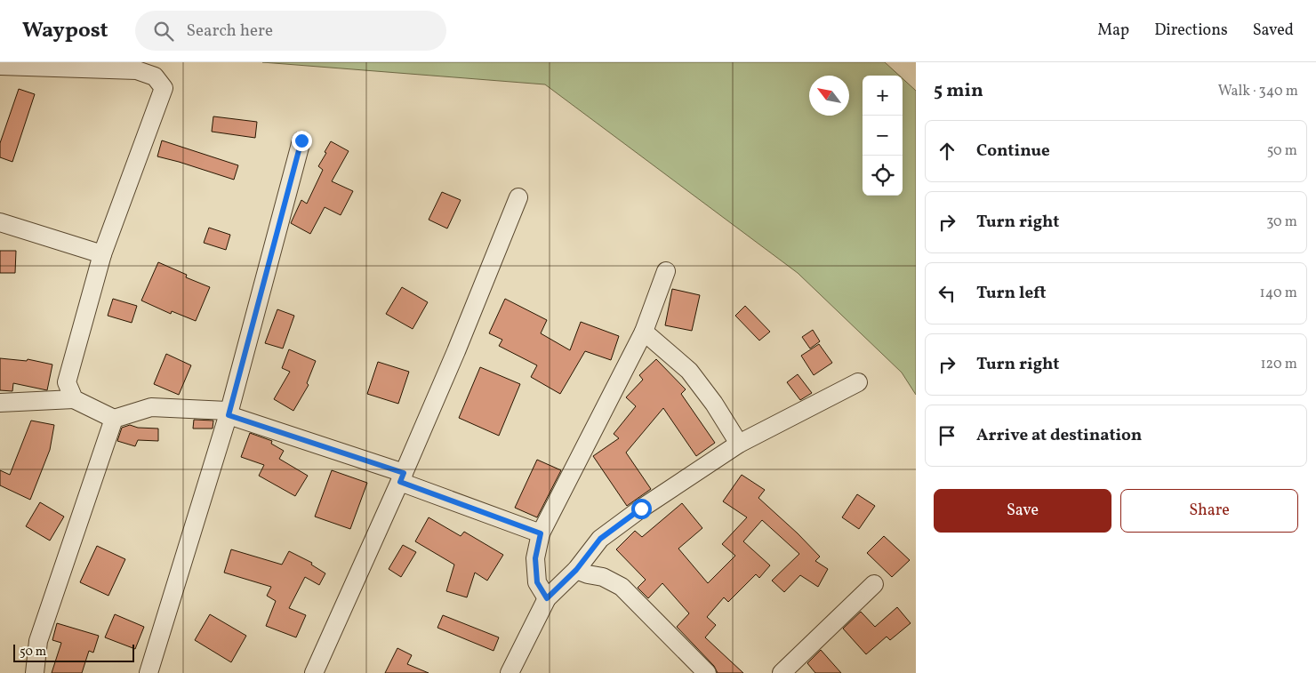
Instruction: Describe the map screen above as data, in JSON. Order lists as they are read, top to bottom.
{
  "scale_bar": "50 m",
  "north": "top left",
  "page": {
    "header": "Waypost",
    "search": "Search here",
    "nav": ["Map", "Directions", "Saved"],
    "heading": ["5 min", "Walk · 340 m"],
    "map_buttons": ["+", "−"],
    "list": [
      ["Continue", "50 m"],
      ["Turn right", "30 m"],
      ["Turn left", "140 m"],
      ["Turn right", "120 m"],
      "Arrive at destination"
    ],
    "buttons": ["Save", "Share"],
    "scale": "50 m"
  }
}
